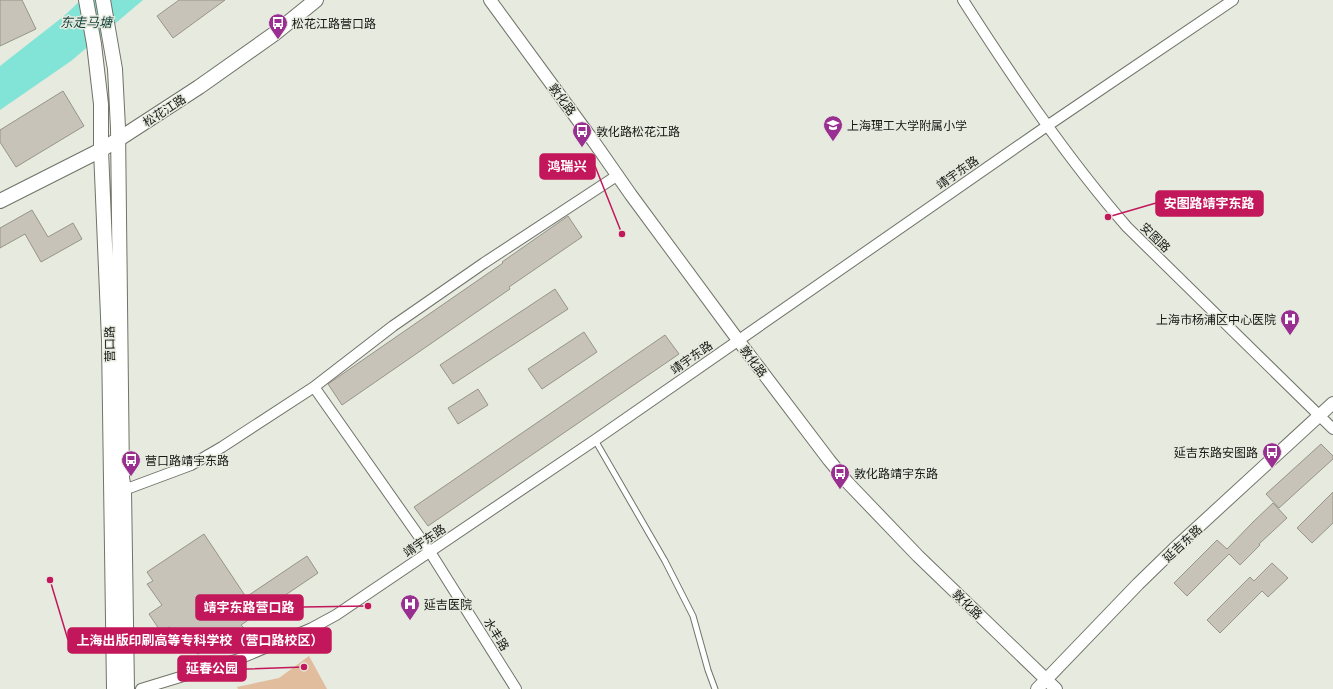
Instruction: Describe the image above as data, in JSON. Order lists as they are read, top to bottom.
{
  "streets": {
    "main road": ["松花江路", "营口路"],
    "street": [
      "敦化路",
      "靖宇东路",
      "安图路",
      "延吉东路",
      "水丰路"
    ]
  },
  "crossings": [
    ["敦化路", "靖宇东路"],
    ["敦化路", "延吉东路"],
    ["松花江路", "营口路"],
    ["靖宇东路", "安图路"],
    ["靖宇东路", "水丰路"],
    ["安图路", "延吉东路"]
  ],
  "water": ["东走马塘"],
  "places": {
    "bus stop": [
      "松花江路营口路",
      "敦化路松花江路",
      "延吉东路安图路",
      "营口路靖宇东路",
      "敦化路靖宇东路"
    ],
    "school or university": ["上海理工大学附属小学"],
    "other": [
      "安图路靖宇东路",
      "鸿瑞兴",
      "上海出版印刷高等专科学校（营口路校区）",
      "靖宇东路营口路",
      "延春公园"
    ],
    "hospital": ["上海市杨浦区中心医院", "延吉医院"]
  }
}
